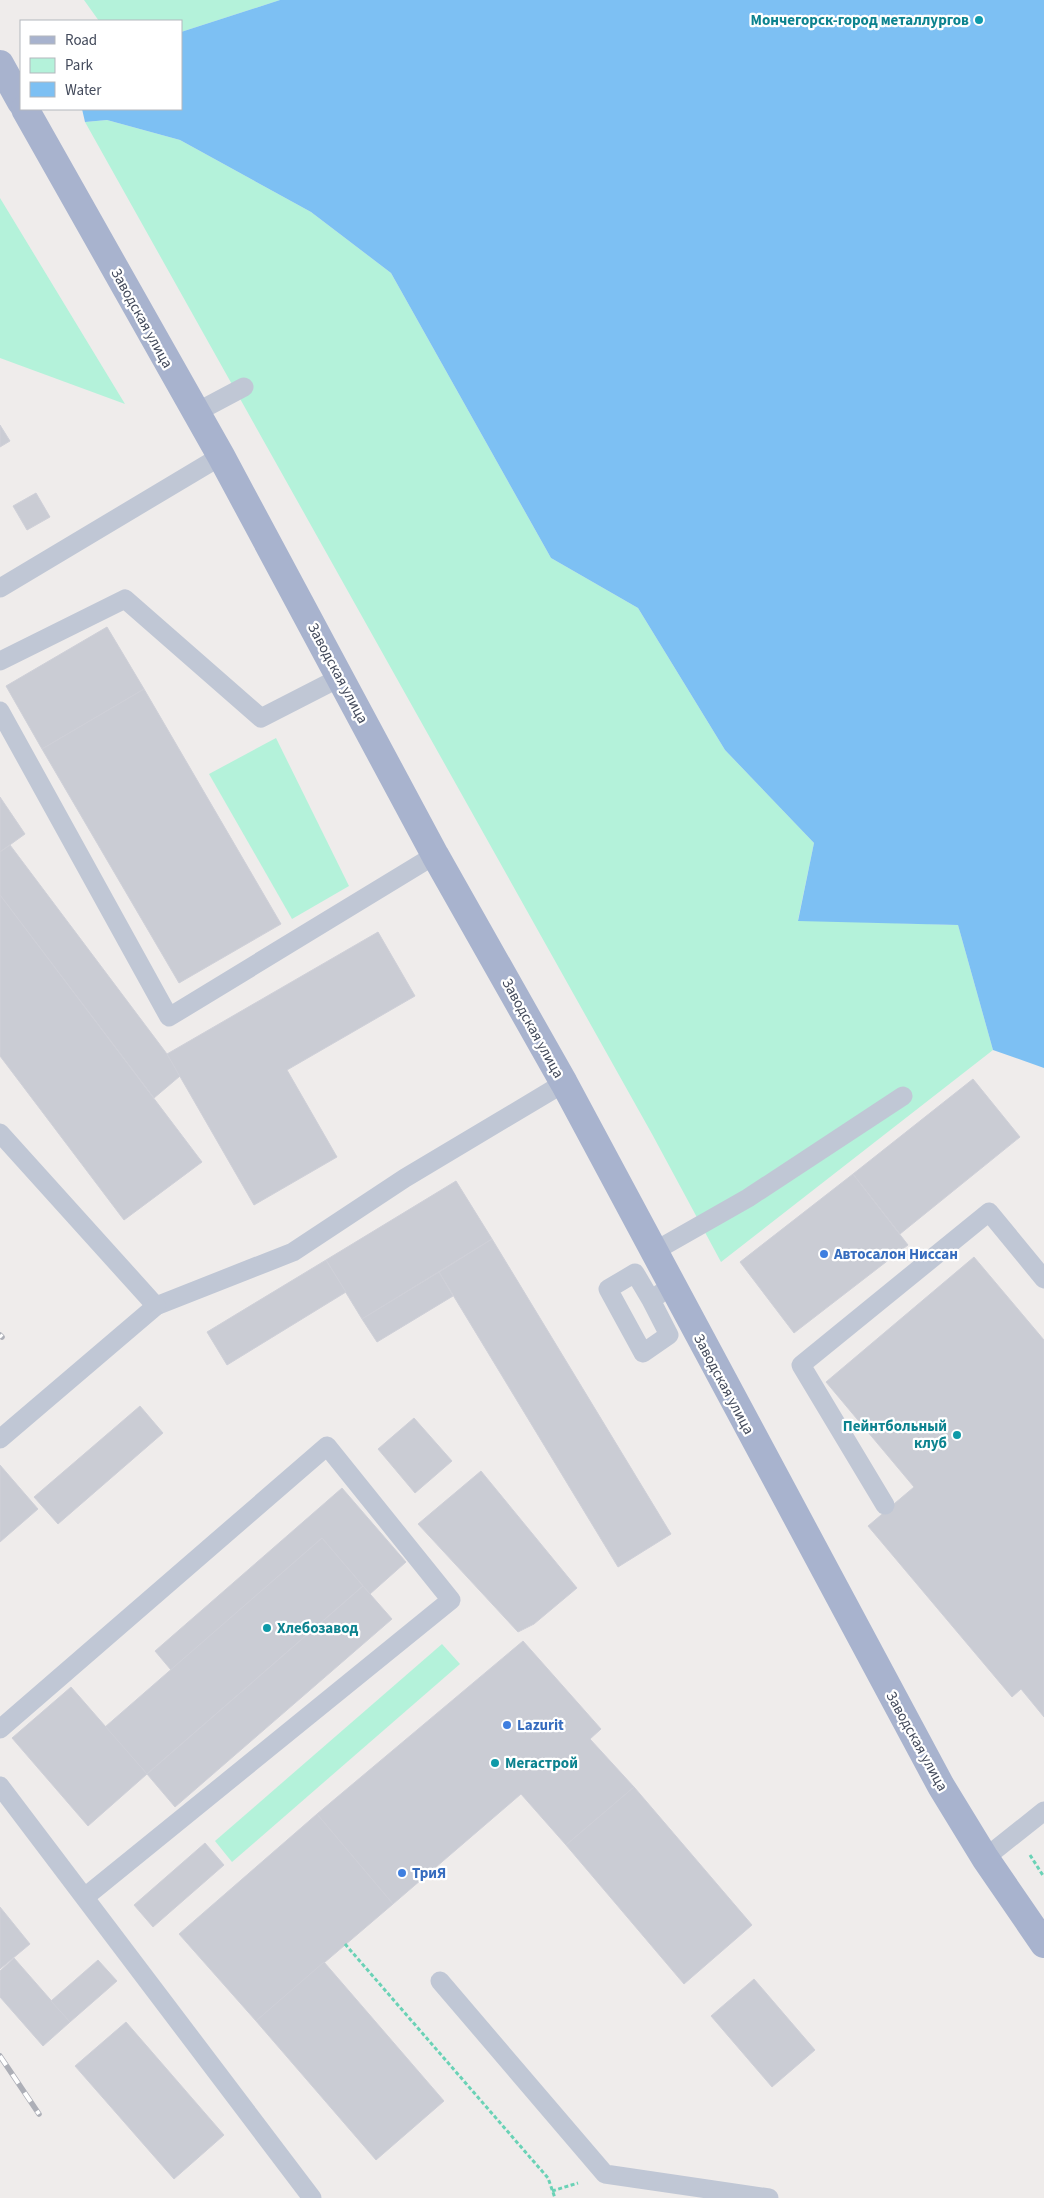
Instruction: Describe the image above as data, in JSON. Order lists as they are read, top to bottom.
{
  "streets": {
    "main road": ["Заводская улица"]
  },
  "places": [
    "Мончегорск-город металлургов",
    "Автосалон Ниссан",
    "Пейнтбольный клуб",
    "Хлебозавод",
    "Lazurit",
    "Мегастрой",
    "ТриЯ"
  ],
  "legend": ["Road", "Park", "Water"]
}
